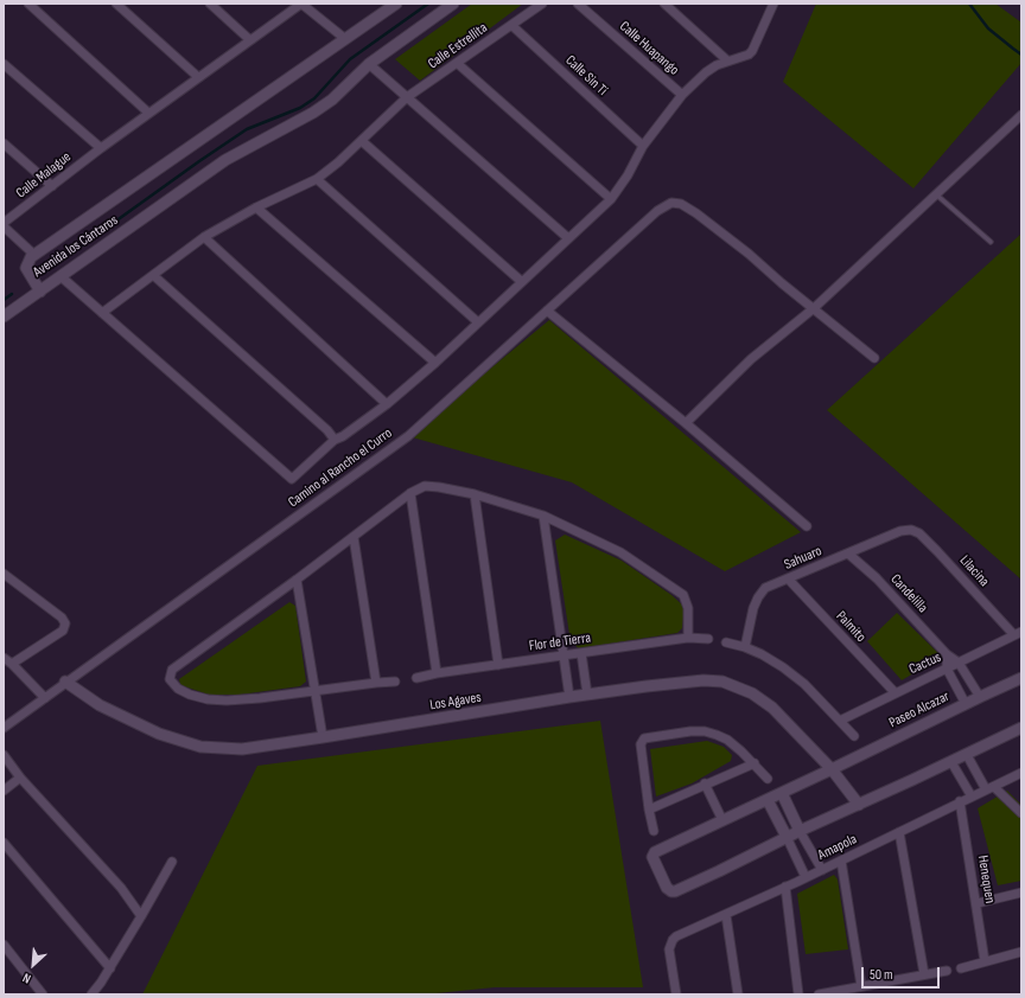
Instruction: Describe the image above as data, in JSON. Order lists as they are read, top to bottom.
{
  "streets": {
    "street": [
      "Calle Estrellita",
      "Calle Huapango",
      "Calle Sin Tí",
      "Calle Malague",
      "Avenida los Cántaros",
      "Camino al Rancho el Curro",
      "Sahuaro",
      "Lilacina",
      "Candelilla",
      "Palmito",
      "Flor de Tierra",
      "Cactus",
      "Los Agaves",
      "Paseo Alcazar",
      "Amapola",
      "Henequen"
    ]
  },
  "crossings": [
    ["Calle Estrellita", "Calle Sin Tí"],
    ["Camino al Rancho el Curro", "Los Agaves"],
    ["Sahuaro", "Lilacina"],
    ["Sahuaro", "Candelilla"],
    ["Sahuaro", "Palmito"],
    ["Lilacina", "Cactus"],
    ["Candelilla", "Cactus"],
    ["Palmito", "Cactus"],
    ["Los Agaves", "Paseo Alcazar"],
    ["Amapola", "Henequen"]
  ],
  "scale_bar": "50 m",
  "north": "bottom left"
}
